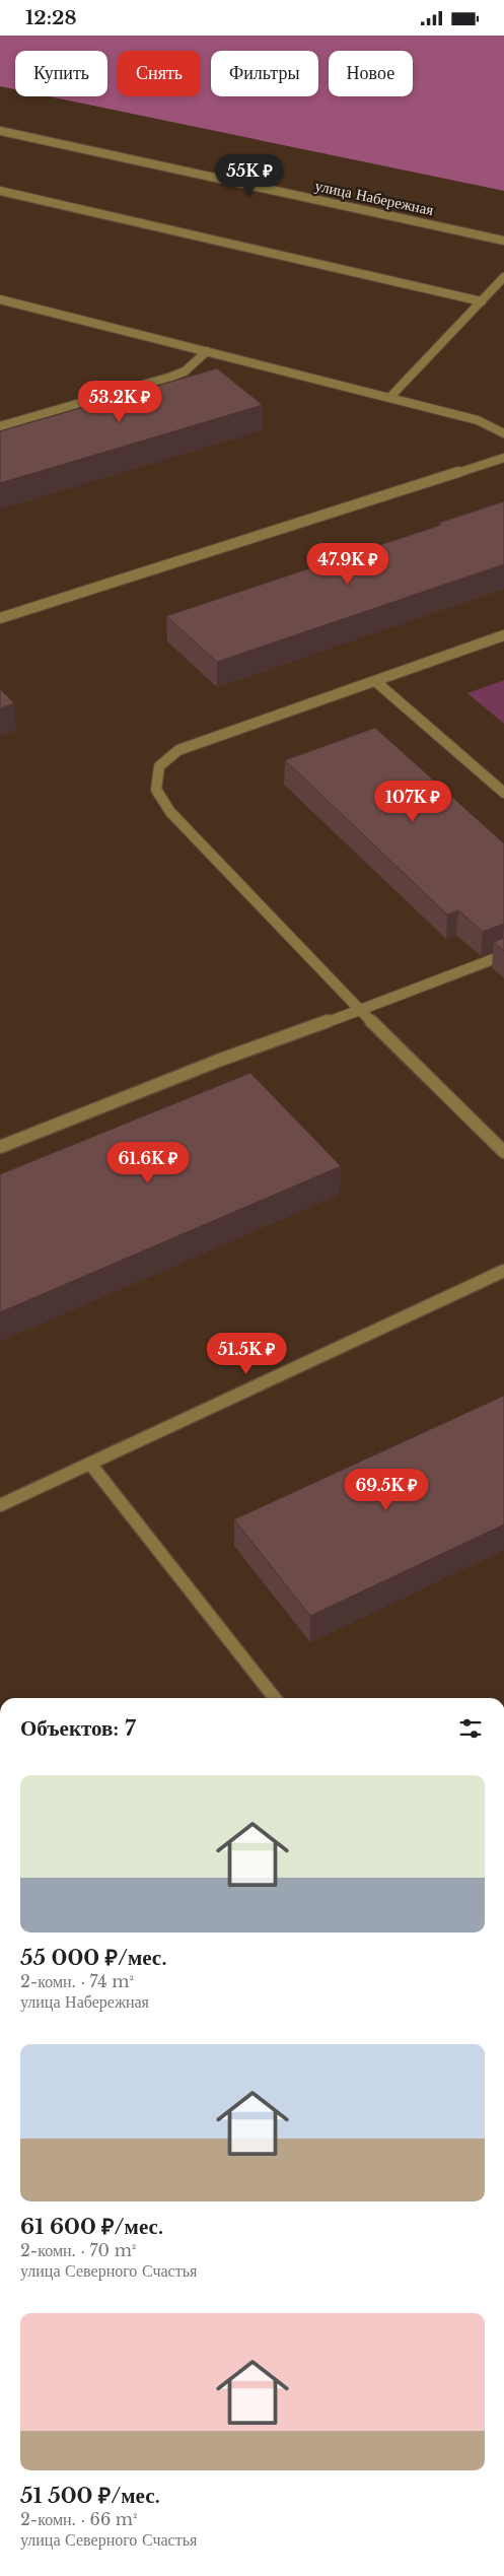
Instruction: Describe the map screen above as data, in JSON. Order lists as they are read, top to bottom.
{
  "streets": {
    "street": ["улица Набережная"]
  },
  "page": {
    "status": "12:28",
    "chip": [
      "Купить",
      "Снять",
      "Фильтры",
      "Новое"
    ],
    "price": [
      "55K ₽",
      "53.2K ₽",
      "47.9K ₽",
      "107K ₽",
      "61.6K ₽",
      "51.5K ₽",
      "69.5K ₽"
    ],
    "heading": "Объектов: 7",
    "list": [
      {
        "name": "55 000 ₽/мес.",
        "note": "2-комн. · 74 m² · улица Набережная"
      },
      {
        "name": "61 600 ₽/мес.",
        "note": "2-комн. · 70 m² · улица Северного Счастья"
      },
      {
        "name": "51 500 ₽/мес.",
        "note": "2-комн. · 66 m² · улица Северного Счастья"
      }
    ]
  }
}
